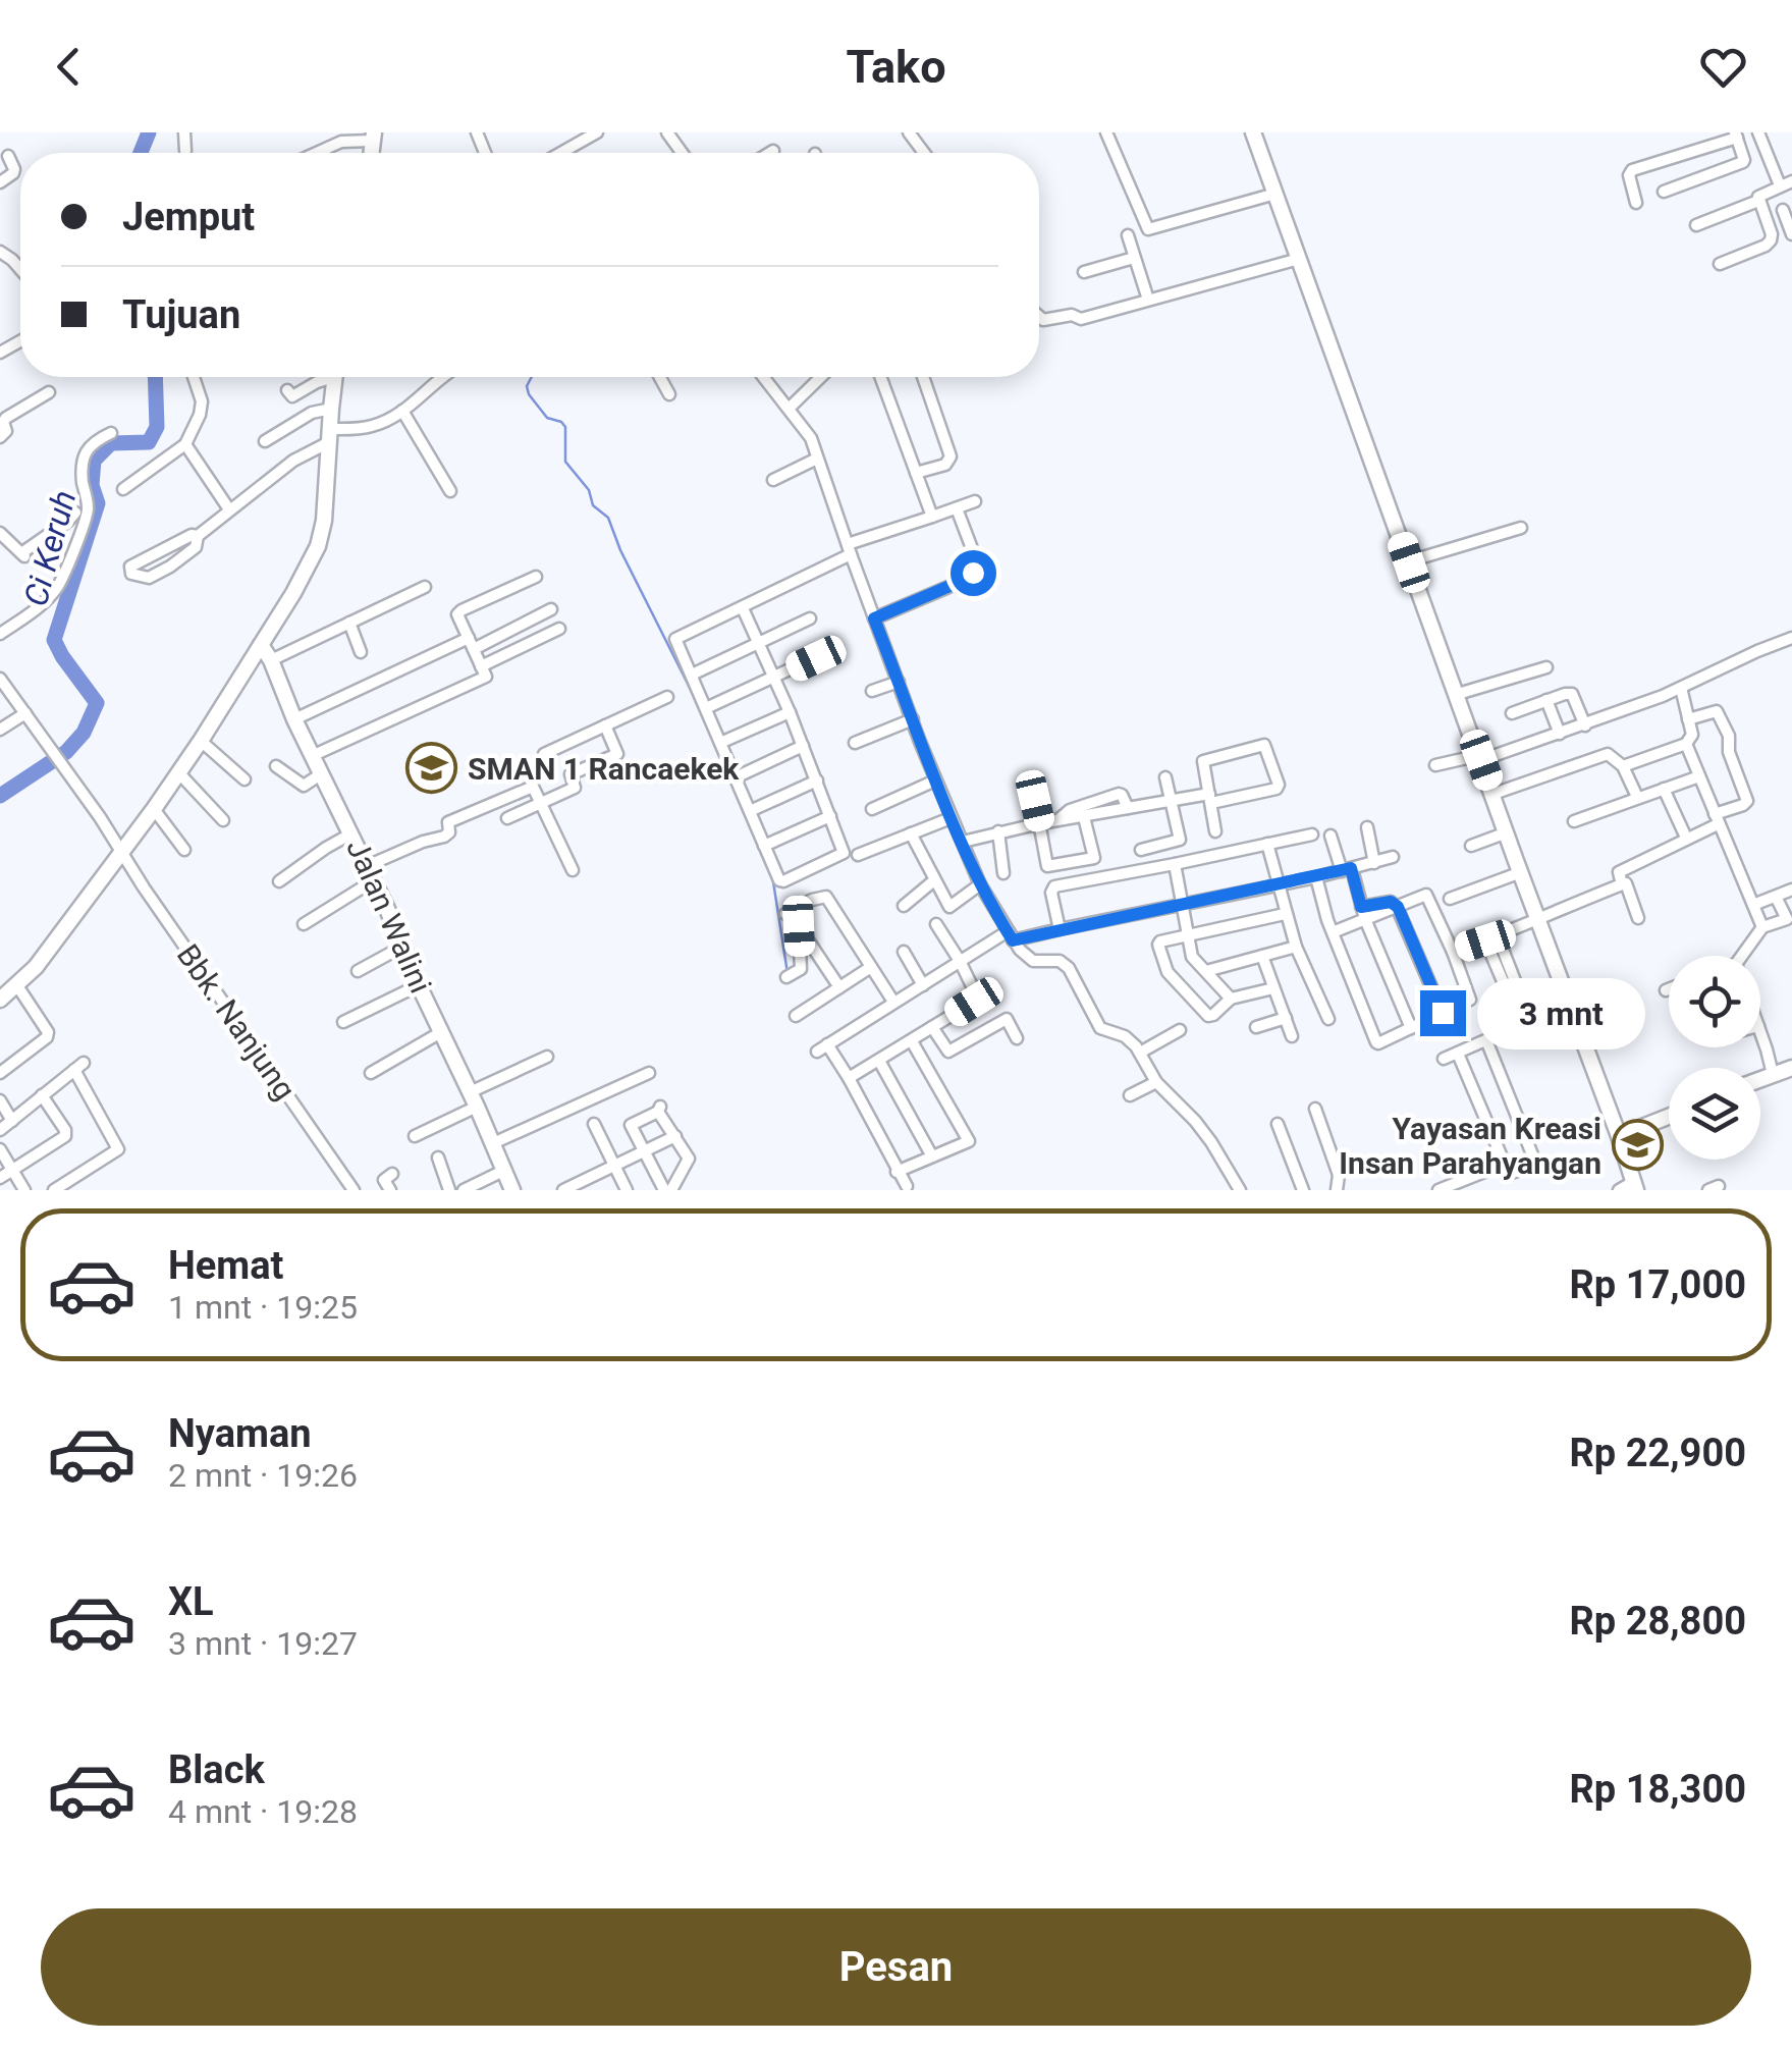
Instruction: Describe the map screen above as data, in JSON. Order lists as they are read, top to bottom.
{
  "streets": {
    "street": ["Jalan Walini", "Bbk. Nanjung"]
  },
  "water": ["Ci Keruh"],
  "places": {
    "school or university": ["SMAN 1 Rancaekek", "Yayasan Kreasi Insan Parahyangan"]
  },
  "page": {
    "header": "Tako",
    "banner": ["Jemput", "Tujuan"],
    "bubble": "3 mnt",
    "list": [
      {
        "name": "Hemat",
        "note": "1 mnt · 19:25",
        "value": "Rp 17,000"
      },
      {
        "name": "Nyaman",
        "note": "2 mnt · 19:26",
        "value": "Rp 22,900"
      },
      {
        "name": "XL",
        "note": "3 mnt · 19:27",
        "value": "Rp 28,800"
      },
      {
        "name": "Black",
        "note": "4 mnt · 19:28",
        "value": "Rp 18,300"
      }
    ],
    "buttons": "Pesan"
  }
}
